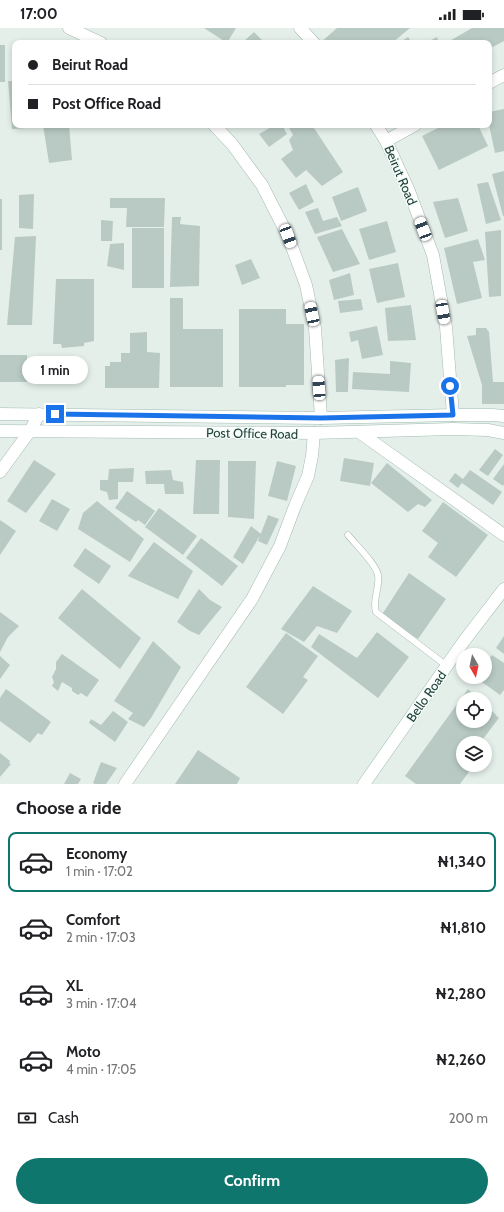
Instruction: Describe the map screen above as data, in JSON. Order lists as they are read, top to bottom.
{
  "streets": {
    "street": ["Beirut Road", "Post Office Road", "Bello Road"]
  },
  "crossings": [
    ["Beirut Road", "Post Office Road"]
  ],
  "north": "bottom",
  "page": {
    "status": "17:00",
    "banner": ["Beirut Road", "Post Office Road"],
    "bubble": "1 min",
    "heading": "Choose a ride",
    "list": [
      {
        "name": "Economy",
        "note": "1 min · 17:02",
        "value": "₦1,340"
      },
      {
        "name": "Comfort",
        "note": "2 min · 17:03",
        "value": "₦1,810"
      },
      {
        "name": "XL",
        "note": "3 min · 17:04",
        "value": "₦2,280"
      },
      {
        "name": "Moto",
        "note": "4 min · 17:05",
        "value": "₦2,260"
      }
    ],
    "pay": ["Cash", "200 m"],
    "buttons": "Confirm"
  }
}
